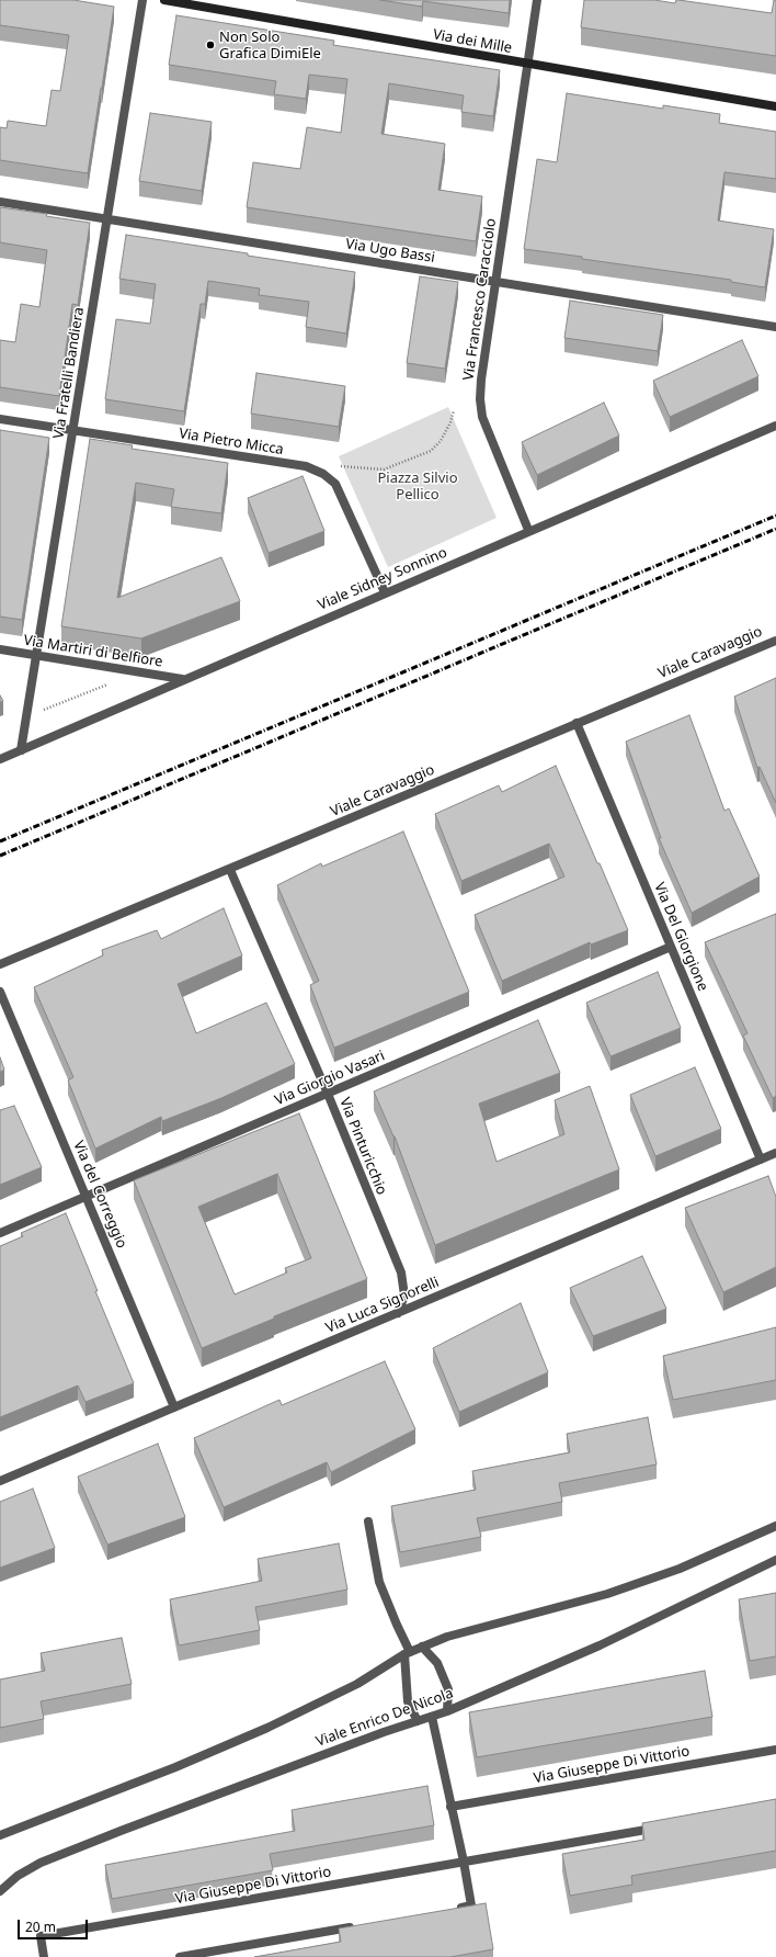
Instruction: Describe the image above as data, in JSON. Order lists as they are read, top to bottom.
{
  "streets": {
    "main road": ["Via dei Mille"],
    "street": [
      "Via Ugo Bassi",
      "Via Francesco Caracciolo",
      "Via Fratelli Bandiera",
      "Via Pietro Micca",
      "Viale Sidney Sonnino",
      "Via Martiri di Belfiore",
      "Viale Caravaggio",
      "Via Del Giorgione",
      "Via Giorgio Vasari",
      "Via Pinturicchio",
      "Via del Correggio",
      "Via Luca Signorelli",
      "Viale Enrico De Nicola",
      "Via Giuseppe Di Vittorio"
    ]
  },
  "crossings": [
    ["Via dei Mille", "Via Francesco Caracciolo"],
    ["Via Ugo Bassi", "Via Francesco Caracciolo"],
    ["Via Ugo Bassi", "Via Fratelli Bandiera"],
    ["Via Francesco Caracciolo", "Viale Sidney Sonnino"],
    ["Via Fratelli Bandiera", "Via Pietro Micca"],
    ["Via Fratelli Bandiera", "Viale Sidney Sonnino"],
    ["Via Fratelli Bandiera", "Via Martiri di Belfiore"],
    ["Viale Sidney Sonnino", "Via Martiri di Belfiore"],
    ["Viale Caravaggio", "Via Del Giorgione"],
    ["Viale Caravaggio", "Via Pinturicchio"],
    ["Via Del Giorgione", "Via Giorgio Vasari"],
    ["Via Del Giorgione", "Via Luca Signorelli"],
    ["Via Giorgio Vasari", "Via Pinturicchio"],
    ["Via Giorgio Vasari", "Via del Correggio"],
    ["Via Pinturicchio", "Via Luca Signorelli"],
    ["Via del Correggio", "Via Luca Signorelli"]
  ],
  "parks": ["Piazza Silvio Pellico"],
  "places": ["Non Solo Grafica DimiEle"],
  "scale_bar": "20 m"
}
